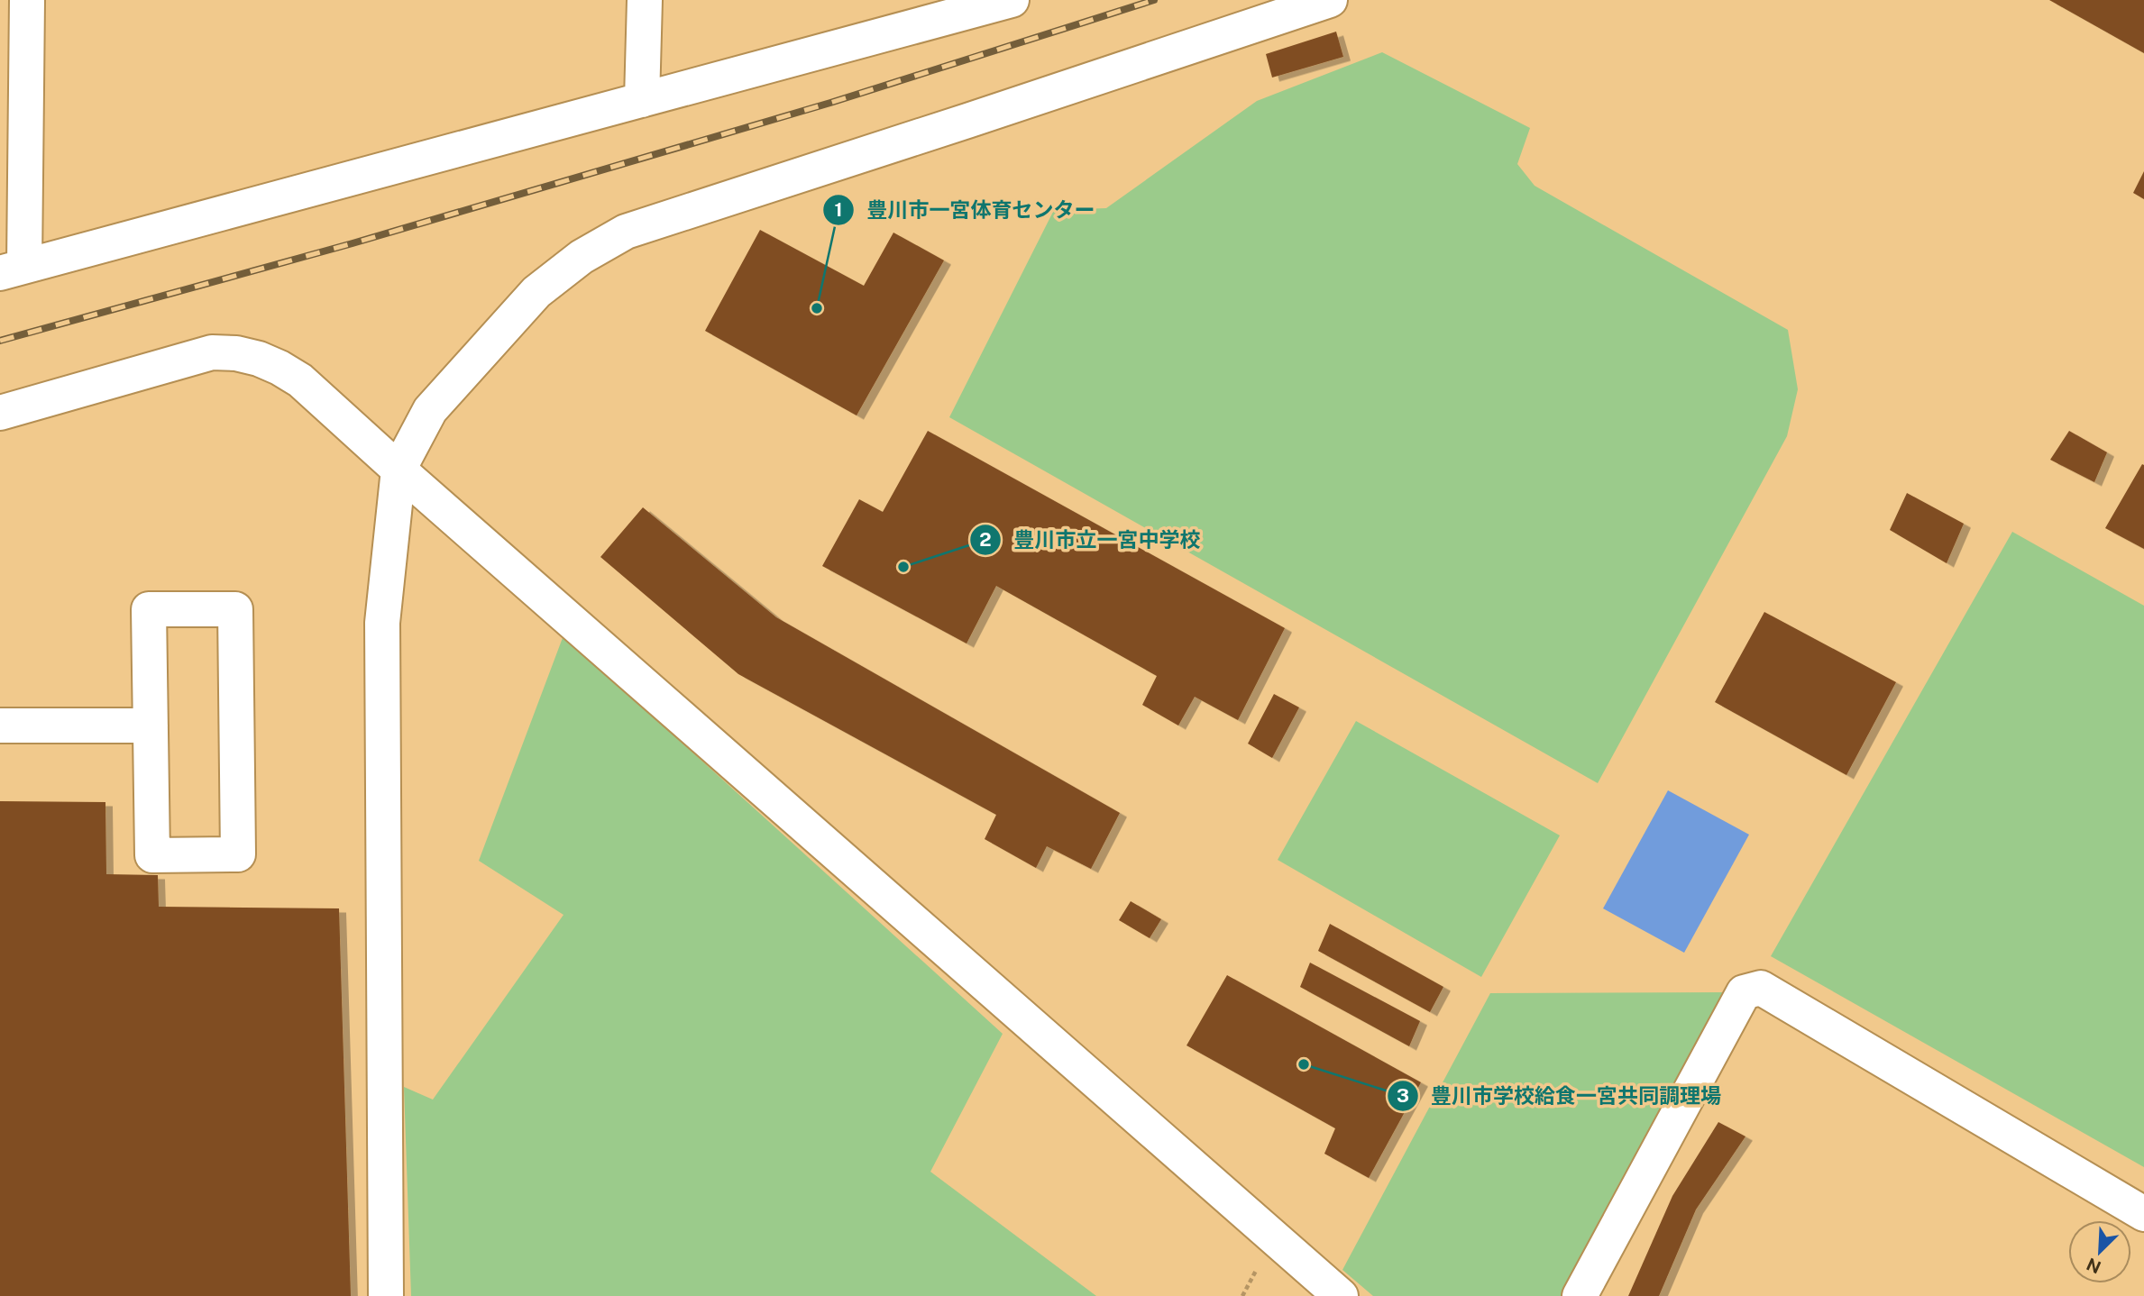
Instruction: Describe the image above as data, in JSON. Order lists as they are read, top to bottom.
{
  "places": ["豊川市一宮体育センター", "豊川市立一宮中学校", "豊川市学校給食一宮共同調理場"],
  "north": "bottom left"
}
